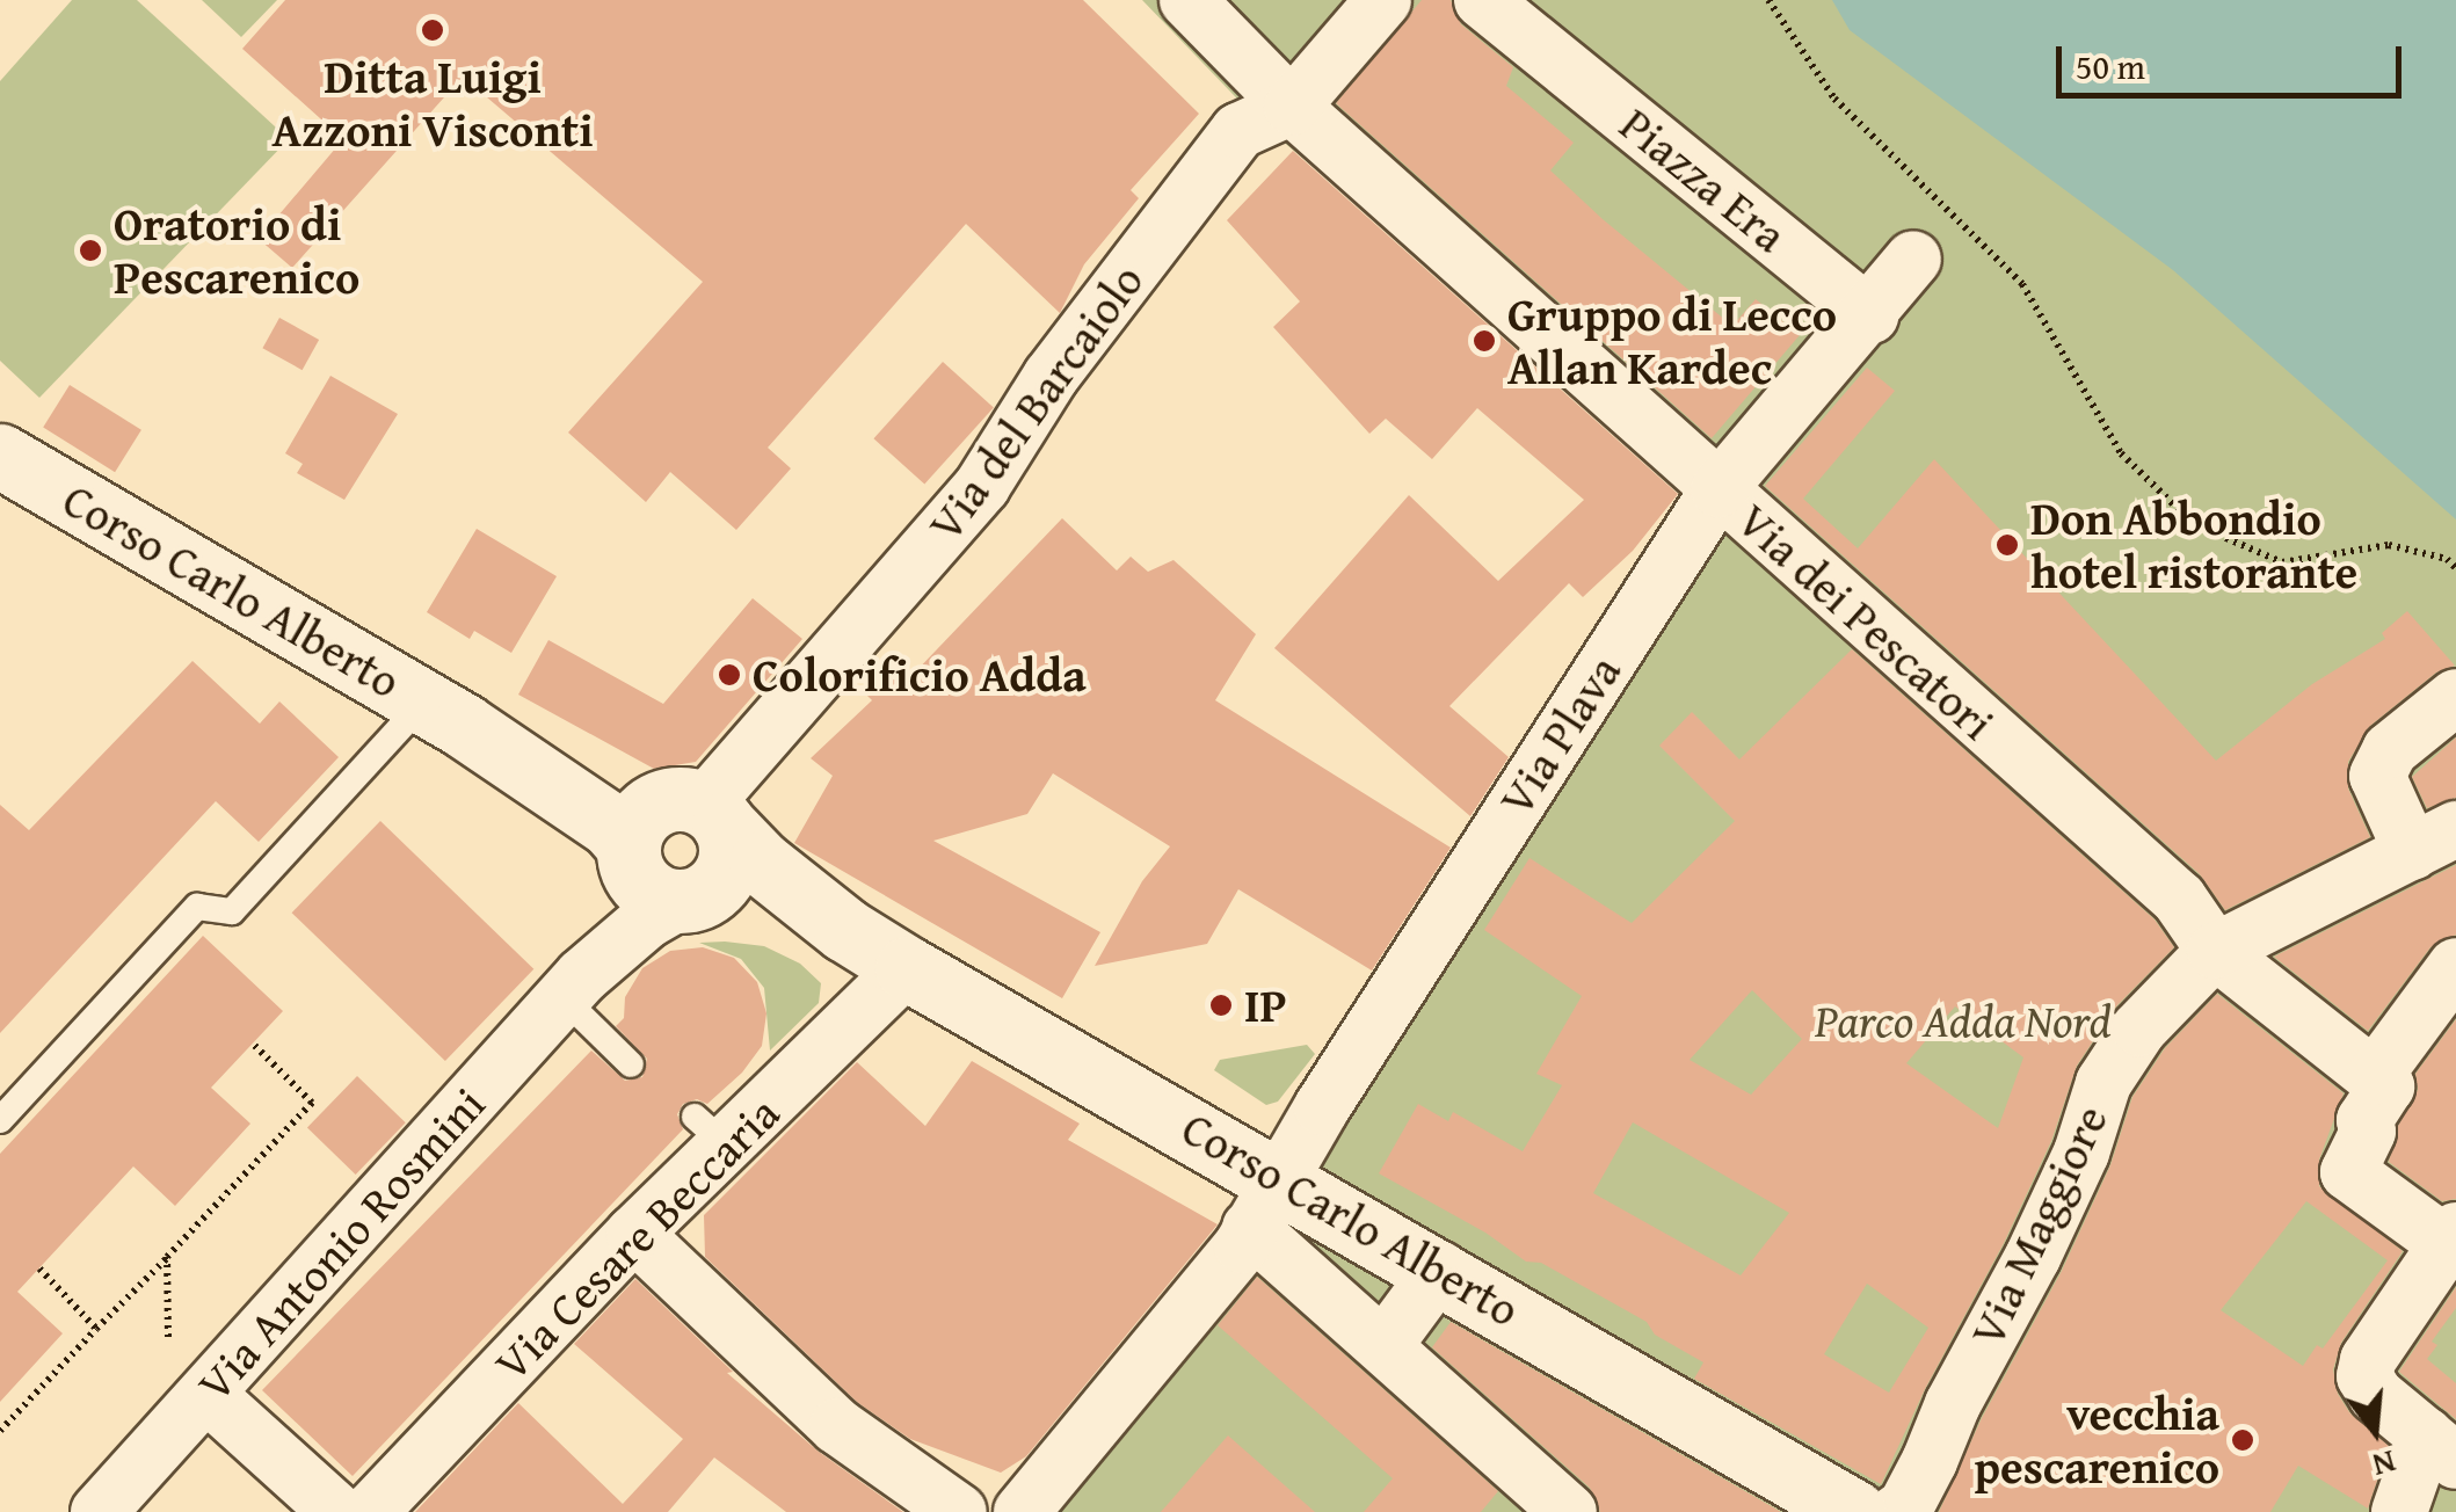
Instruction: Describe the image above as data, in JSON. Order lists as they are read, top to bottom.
{
  "streets": {
    "main road": ["Corso Carlo Alberto"],
    "street": [
      "Piazza Era",
      "Via del Barcaiolo",
      "Via dei Pescatori",
      "Via Plava",
      "Via Maggiore",
      "Via Cesare Beccaria",
      "Via Antonio Rosmini"
    ]
  },
  "crossings": [
    ["Piazza Era", "Via Plava"],
    ["Via del Barcaiolo", "Corso Carlo Alberto"],
    ["Via del Barcaiolo", "Via dei Pescatori"],
    ["Via del Barcaiolo", "Via Antonio Rosmini"],
    ["Corso Carlo Alberto", "Via Plava"],
    ["Corso Carlo Alberto", "Via Cesare Beccaria"],
    ["Corso Carlo Alberto", "Via Antonio Rosmini"],
    ["Via dei Pescatori", "Via Plava"],
    ["Via dei Pescatori", "Via Maggiore"]
  ],
  "parks": ["Parco Adda Nord"],
  "places": [
    "Ditta Luigi Azzoni Visconti",
    "Oratorio di Pescarenico",
    "Gruppo di Lecco Allan Kardec",
    "Don Abbondio hotel ristorante",
    "Colorificio Adda",
    "IP",
    "vecchia pescarenico"
  ],
  "scale_bar": "50 m",
  "north": "bottom"
}
